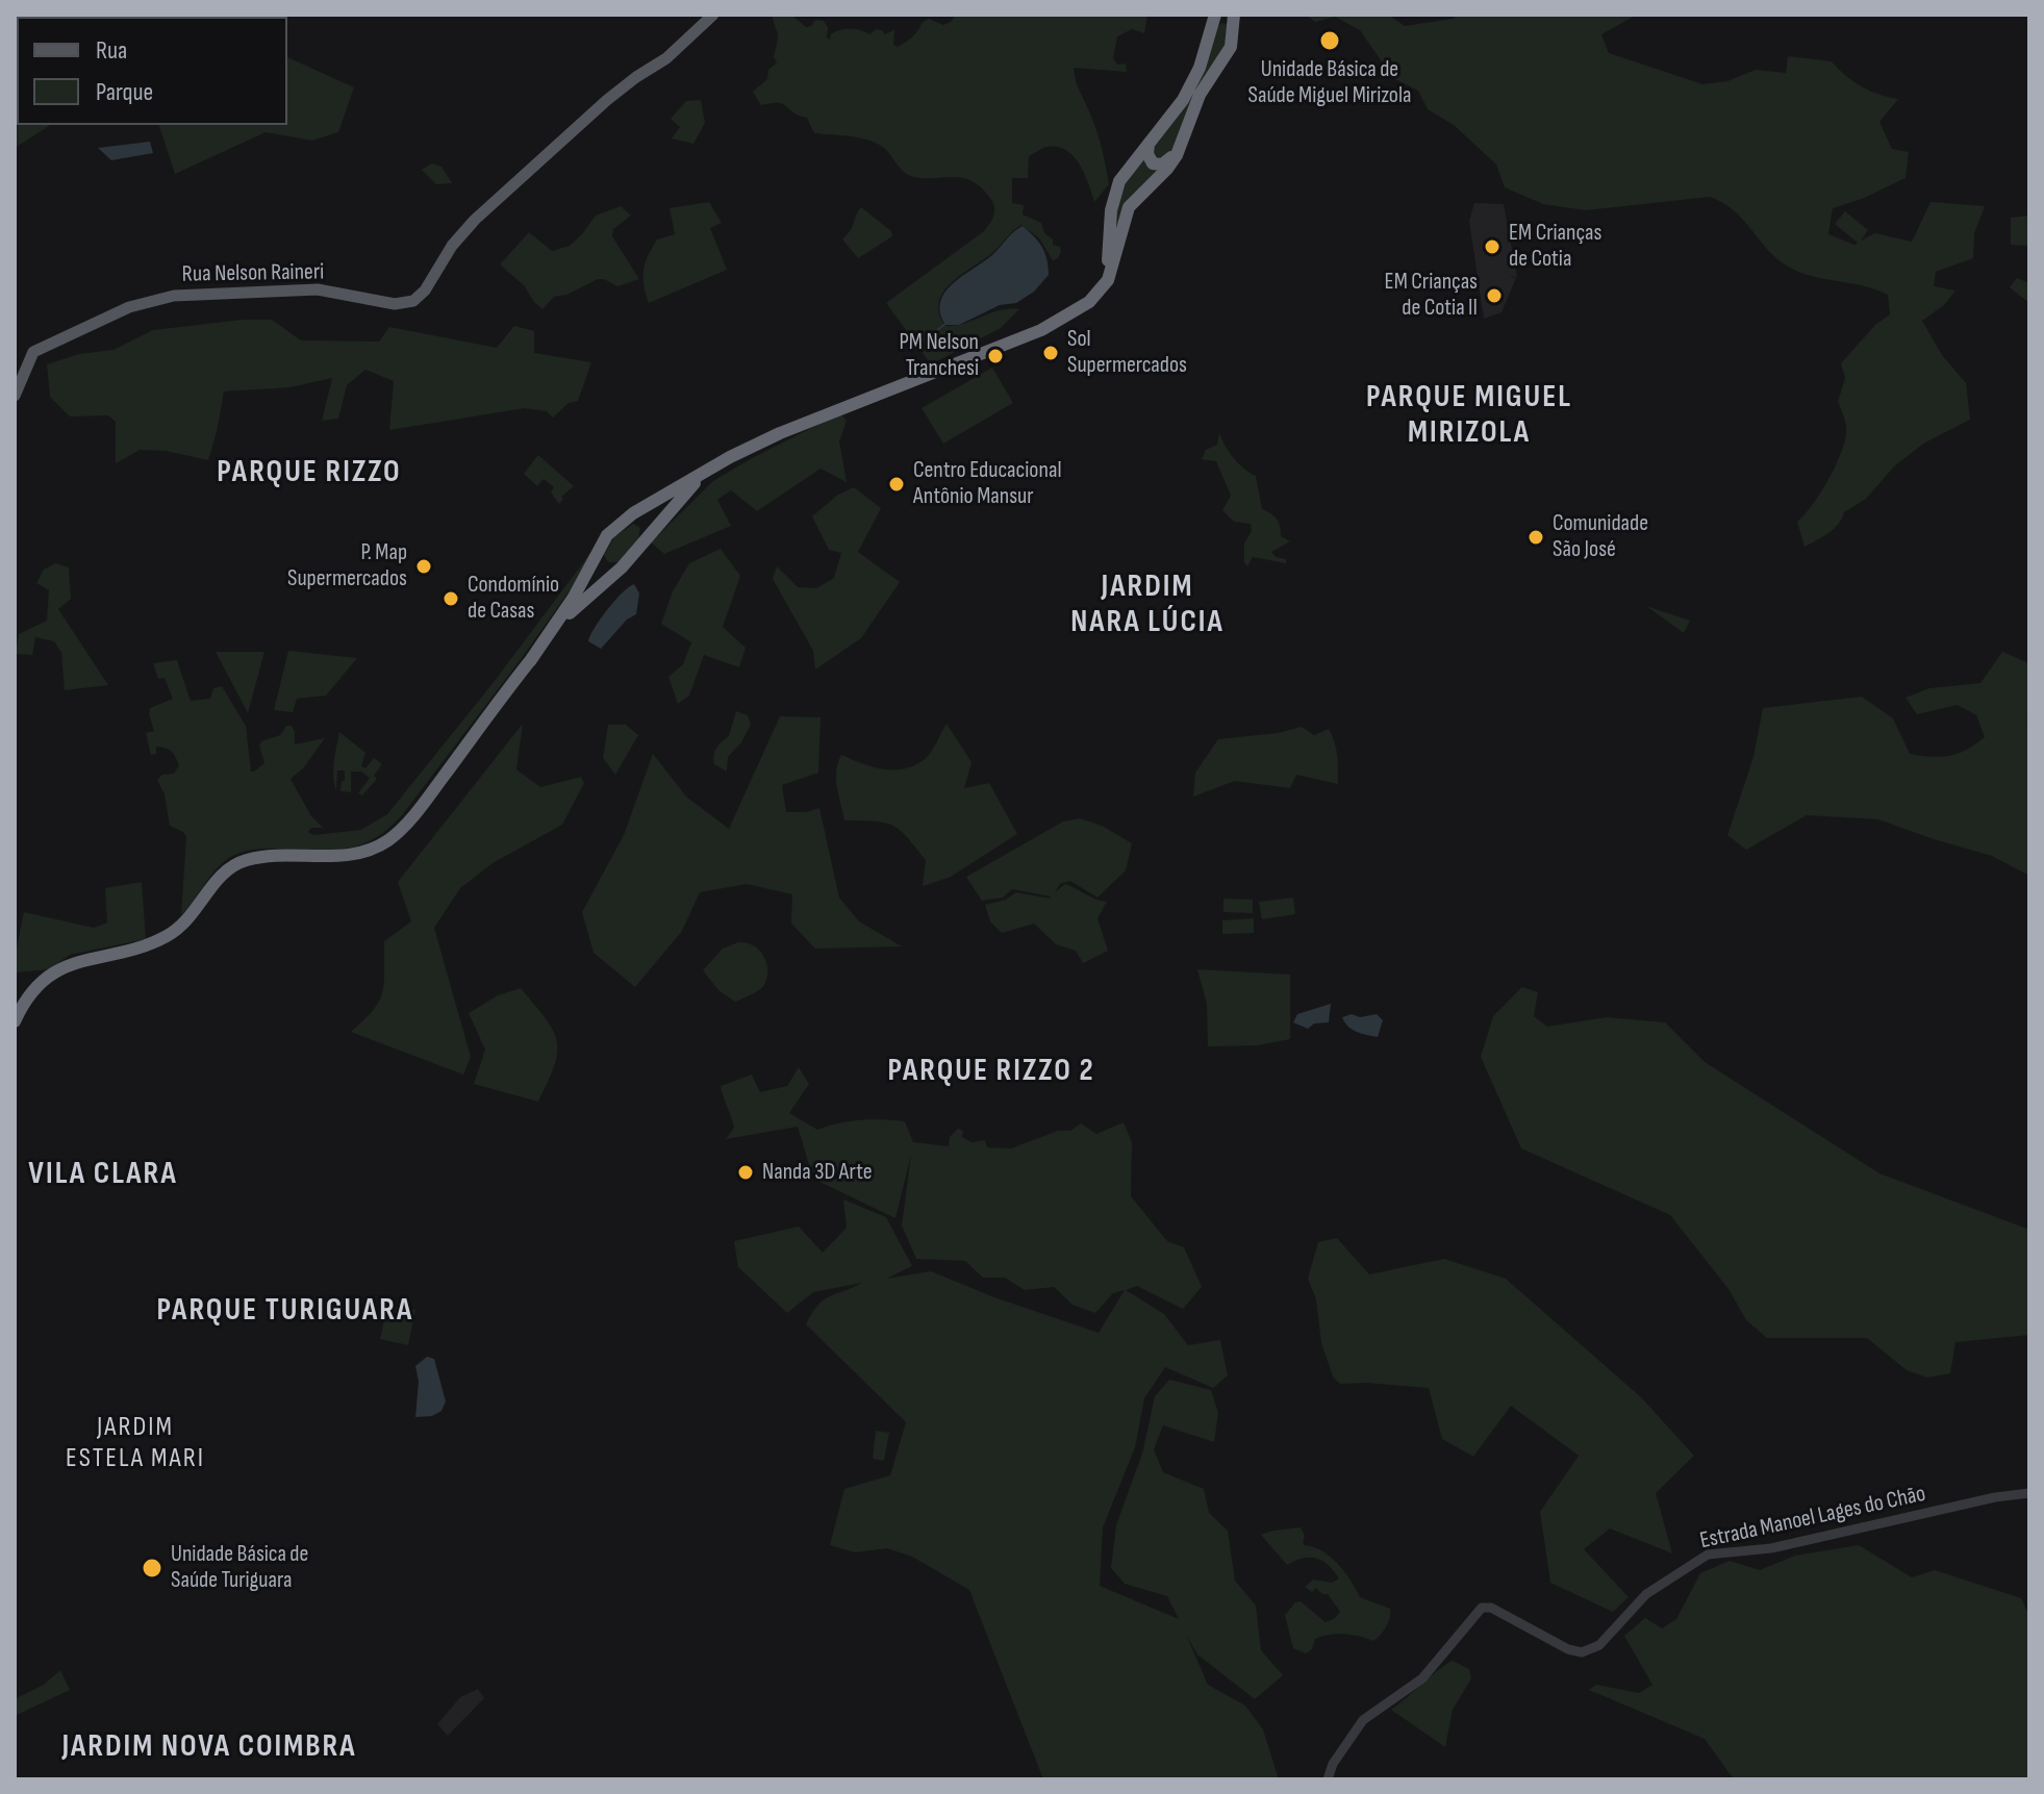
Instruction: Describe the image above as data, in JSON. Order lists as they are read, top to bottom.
{
  "streets": {
    "main road": ["Rua Nelson Raineri"],
    "street": ["Estrada Manoel Lages do Chão"]
  },
  "districts": [
    "PARQUE MIGUEL MIRIZOLA",
    "PARQUE RIZZO",
    "JARDIM NARA LÚCIA",
    "PARQUE RIZZO 2",
    "VILA CLARA",
    "PARQUE TURIGUARA",
    "JARDIM ESTELA MARI",
    "JARDIM NOVA COIMBRA"
  ],
  "places": [
    "Unidade Básica de Saúde Miguel Mirizola",
    "EM Crianças de Cotia",
    "EM Crianças de Cotia II",
    "Sol Supermercados",
    "PM Nelson Tranchesi",
    "Centro Educacional Antônio Mansur",
    "Comunidade São José",
    "P. Map Supermercados",
    "Condomínio de Casas",
    "Nanda 3D Arte",
    "Unidade Básica de Saúde Turiguara"
  ],
  "legend": ["Rua", "Parque"]
}
